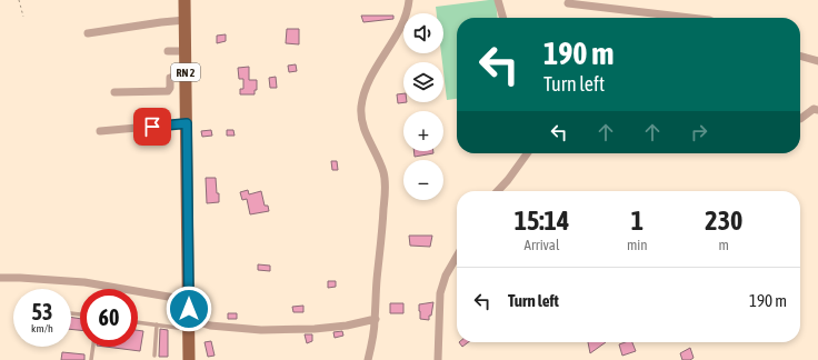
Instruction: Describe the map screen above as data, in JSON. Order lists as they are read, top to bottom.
{
  "streets": {
    "main road": ["RN 2"]
  },
  "page": {
    "map_buttons": ["+", "−"],
    "turn": ["190 m", "Turn left"],
    "eta": [
      "15:14",
      "Arrival",
      "1",
      "min",
      "230",
      "m"
    ],
    "list": [
      {
        "name": "Turn left",
        "value": "190 m"
      }
    ],
    "speed": "53 km/h",
    "limit": "60"
  }
}
